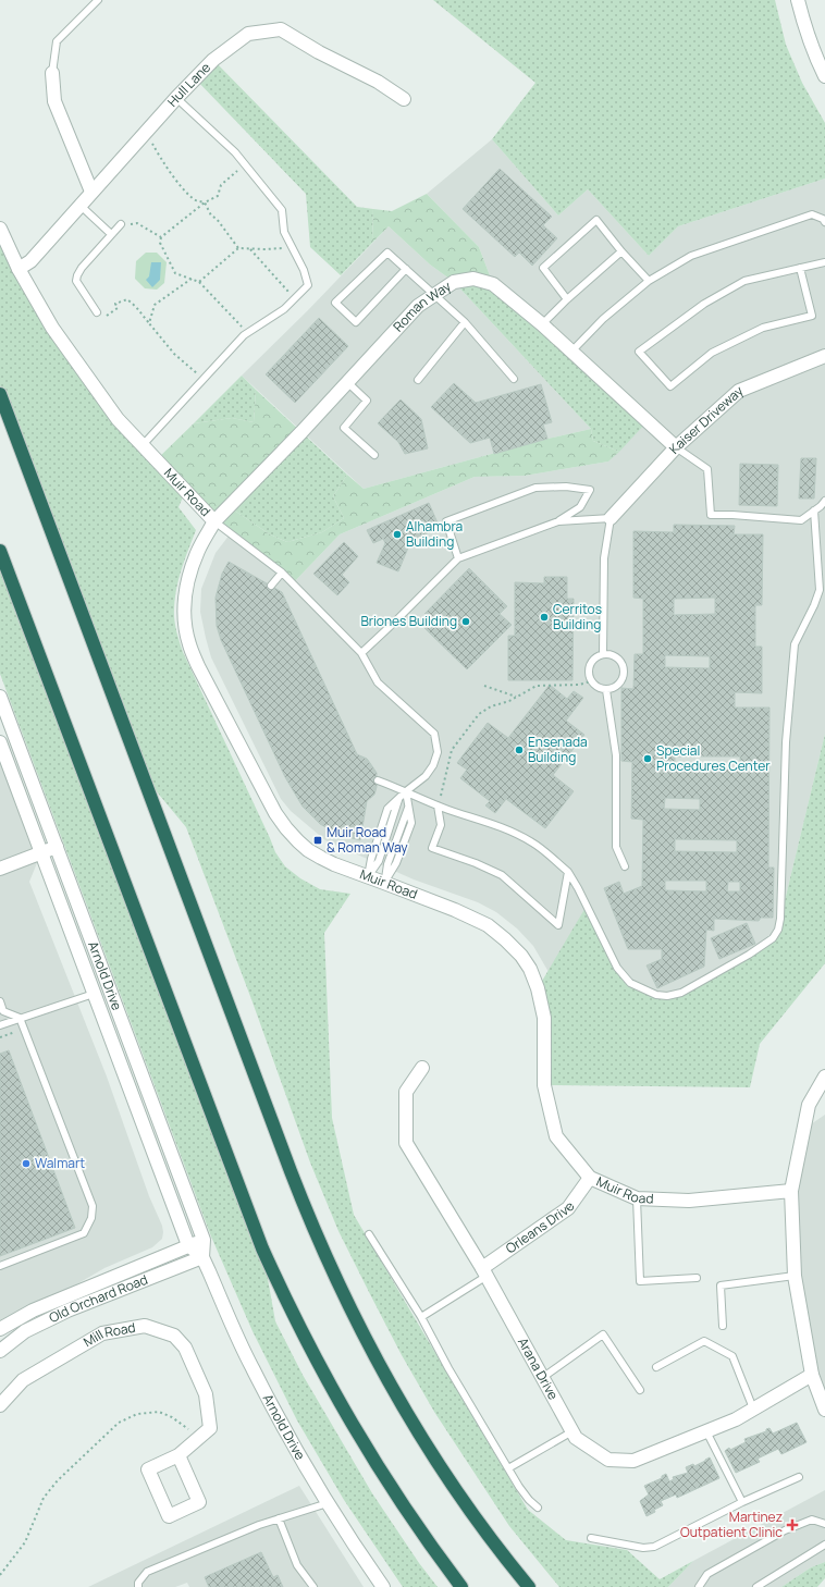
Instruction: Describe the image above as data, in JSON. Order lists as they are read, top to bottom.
{
  "streets": {
    "street": [
      "Hull Lane",
      "Roman Way",
      "Kaiser Driveway",
      "Muir Road",
      "Arnold Drive",
      "Orleans Drive",
      "Old Orchard Road",
      "Mill Road",
      "Arana Drive"
    ]
  },
  "crossings": [
    ["Hull Lane", "Muir Road"],
    ["Roman Way", "Kaiser Driveway"],
    ["Roman Way", "Muir Road"],
    ["Muir Road", "Orleans Drive"],
    ["Arnold Drive", "Old Orchard Road"],
    ["Orleans Drive", "Arana Drive"]
  ],
  "places": {
    "other": [
      "Alhambra Building",
      "Cerritos Building",
      "Briones Building",
      "Ensenada Building",
      "Special Procedures Center",
      "Walmart"
    ],
    "transit": ["Muir Road & Roman Way"],
    "health": ["Martinez Outpatient Clinic"]
  }
}
